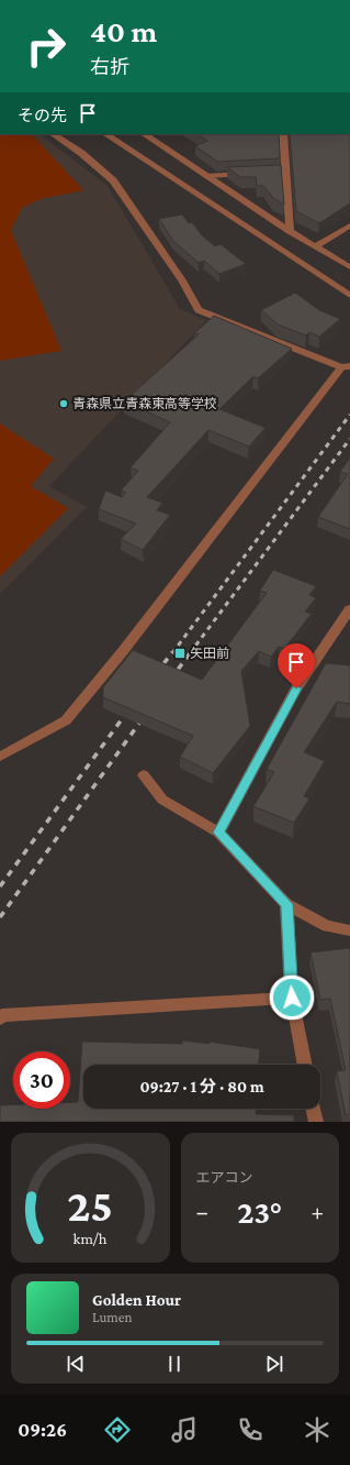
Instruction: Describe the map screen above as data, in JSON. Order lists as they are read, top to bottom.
{
  "places": {
    "other": ["青森県立青森東高等学校"],
    "transit": ["矢田前"]
  },
  "page": {
    "turn": ["40 m", "右折"],
    "then": "その先",
    "limit": "30",
    "trip": "09:27 · 1 分 · 80 m",
    "tile": "エアコン",
    "heat": ["−", "23°", "+"],
    "song": ["Golden Hour", "Lumen"],
    "tabs": "09:26",
    "gauge": ["25", "km/h"]
  }
}
